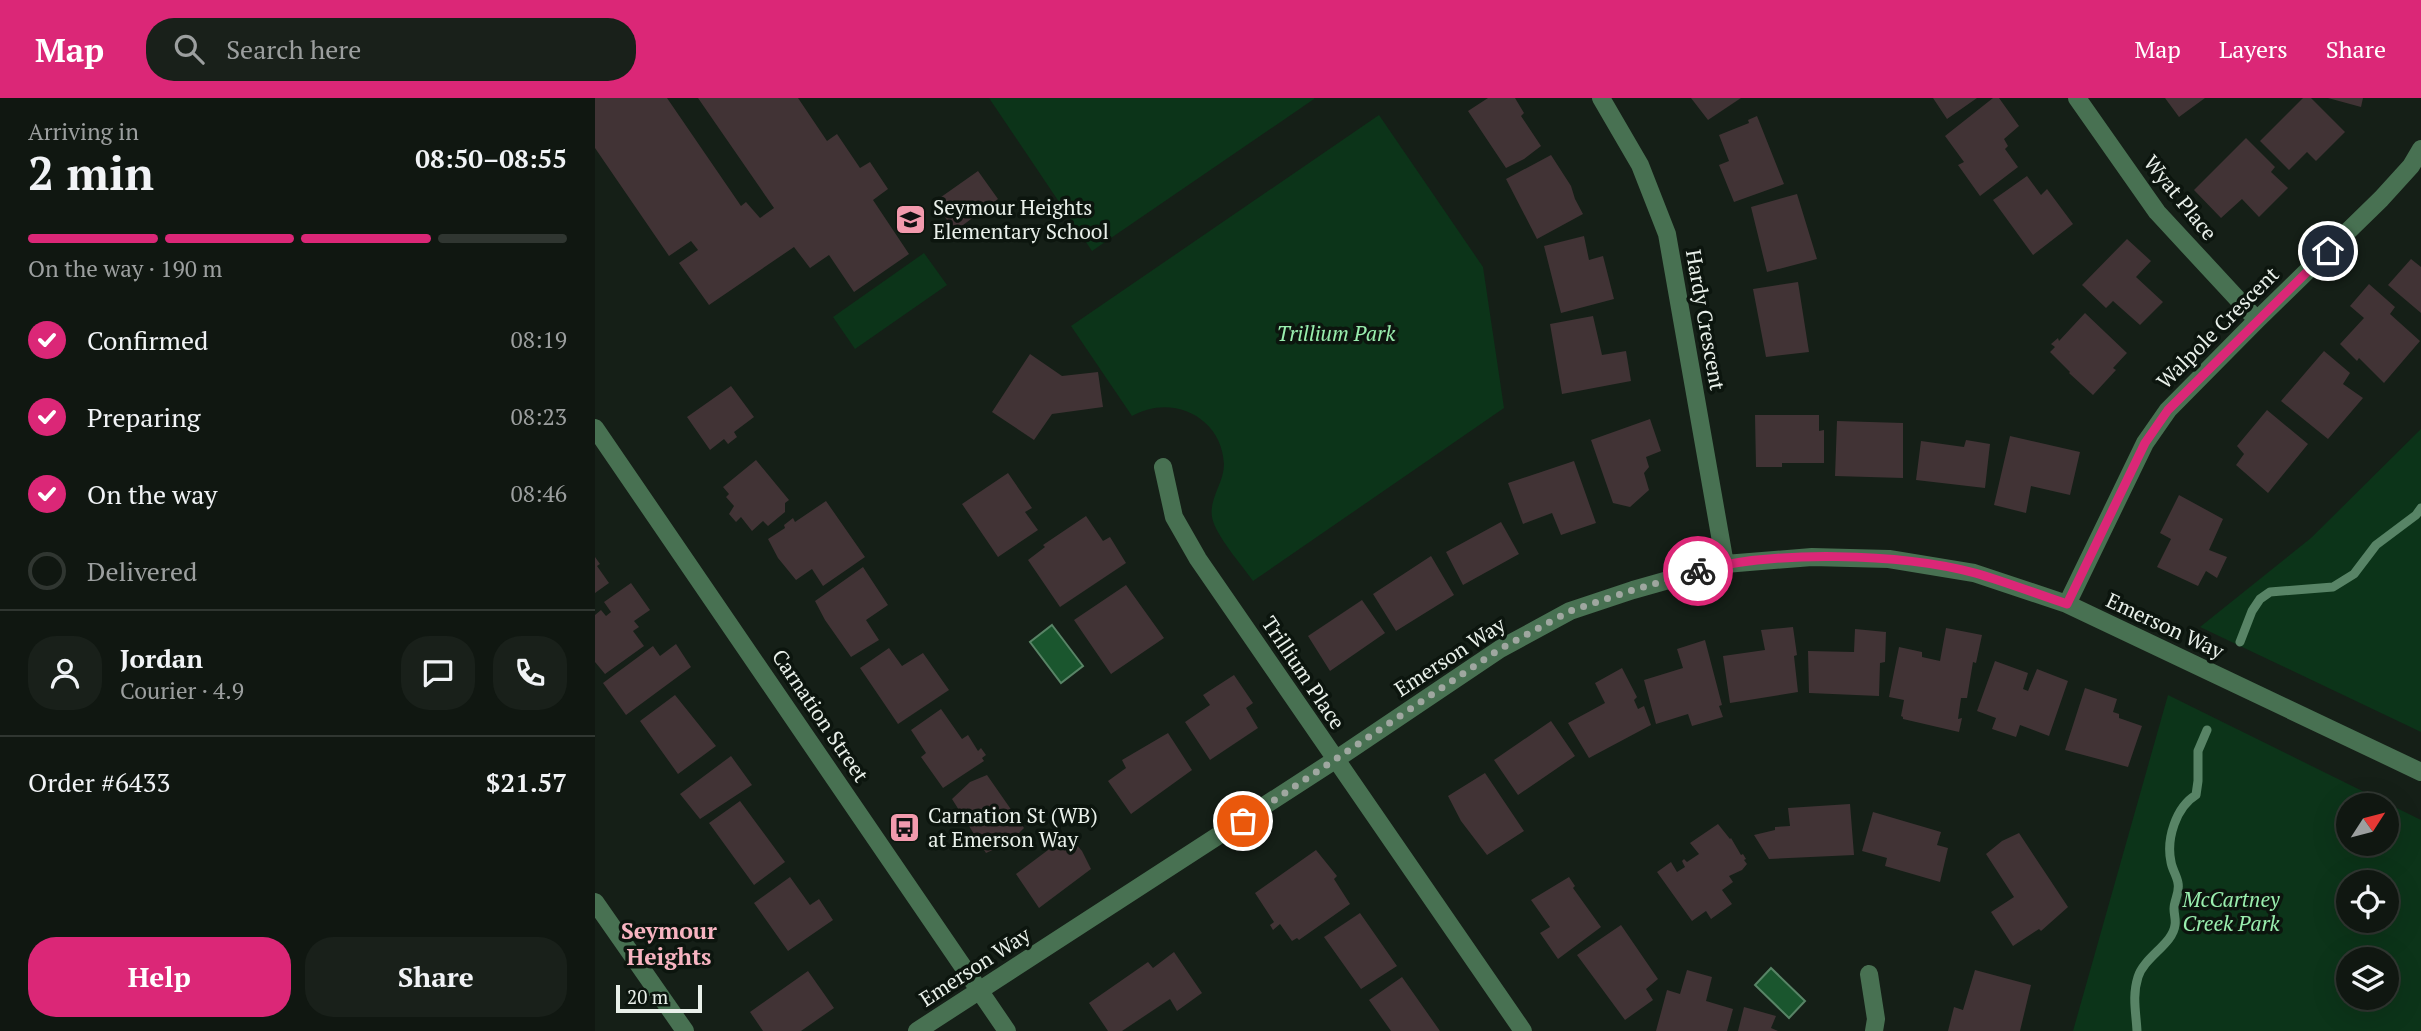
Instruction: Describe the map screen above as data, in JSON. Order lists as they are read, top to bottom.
{
  "streets": {
    "street": [
      "Wyat Place",
      "Hardy Crescent",
      "Walpole Crescent",
      "Emerson Way",
      "Trillium Place",
      "Carnation Street"
    ]
  },
  "crossings": [
    ["Wyat Place", "Walpole Crescent"],
    ["Hardy Crescent", "Emerson Way"],
    ["Walpole Crescent", "Emerson Way"],
    ["Emerson Way", "Trillium Place"],
    ["Emerson Way", "Carnation Street"]
  ],
  "districts": ["Seymour Heights"],
  "parks": ["Trillium Park", "McCartney Creek Park"],
  "places": {
    "school or university": ["Seymour Heights Elementary School"],
    "bus stop": ["Carnation St (WB) at Emerson Way"]
  },
  "scale_bar": "20 m",
  "north": "top right",
  "page": {
    "header": "Map",
    "search": "Search here",
    "nav": ["Map", "Layers", "Share"],
    "heading": ["2 min", "Arriving in", "08:50–08:55"],
    "panel": [
      "Jordan",
      "Courier · 4.9",
      "Order #6433",
      "$21.57"
    ],
    "bar": "On the way · 190 m",
    "list": [
      ["Confirmed", "08:19"],
      ["Preparing", "08:23"],
      ["On the way", "08:46"],
      "Delivered"
    ],
    "buttons": ["Help", "Share"],
    "scale": "20 m"
  }
}
